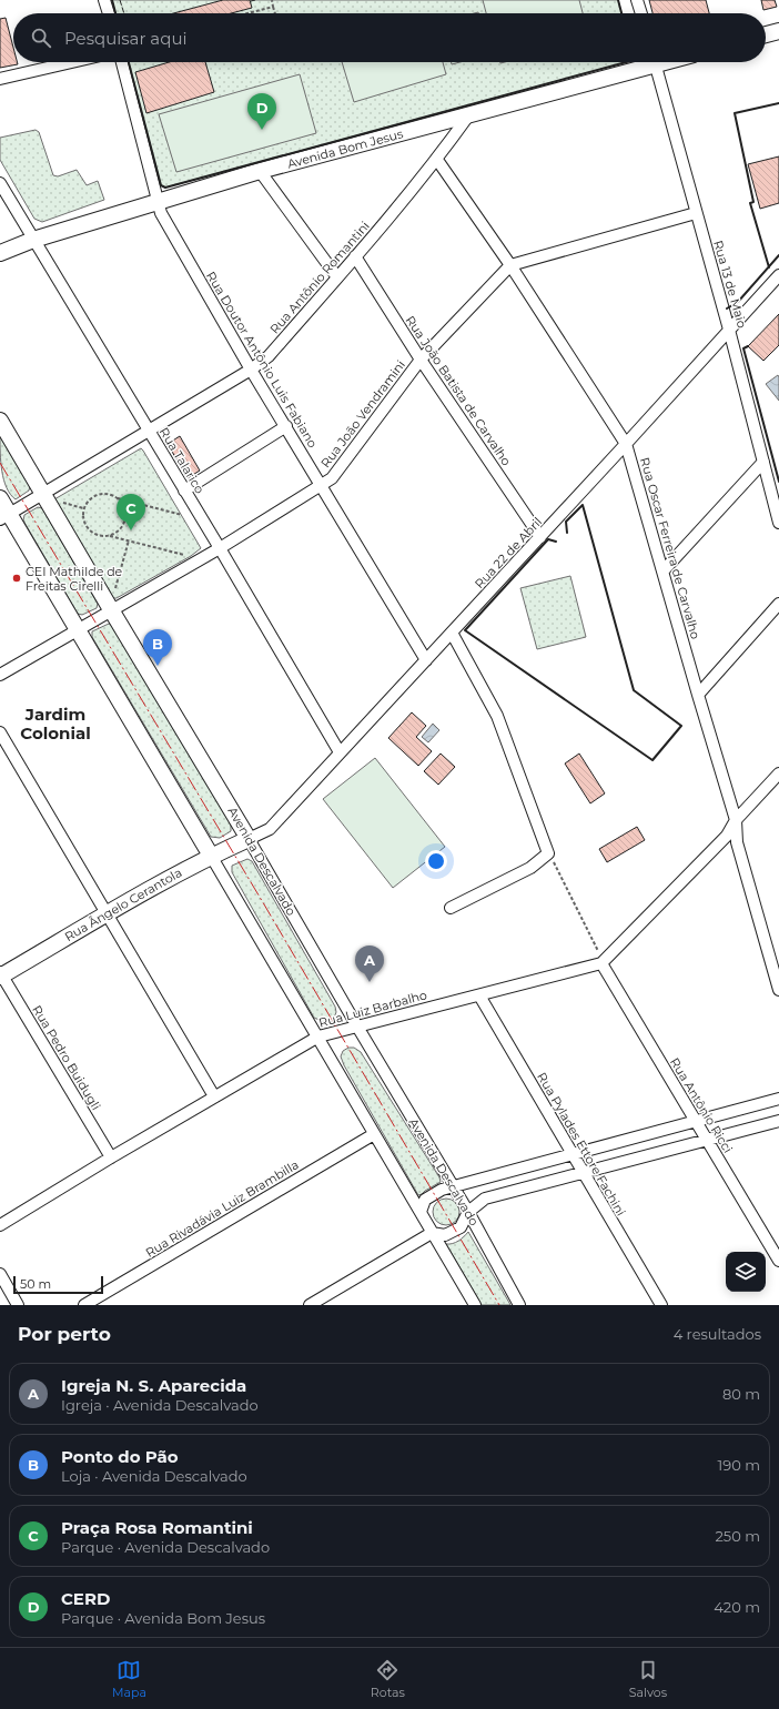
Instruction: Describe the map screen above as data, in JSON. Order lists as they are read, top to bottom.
{
  "streets": {
    "street": [
      "Avenida Bom Jesus",
      "Rua Antônio Romantini",
      "Rua 13 de Maio",
      "Rua Doutor Antônio Luis Fabiano",
      "Rua João Batista de Carvalho",
      "Rua João Vendramini",
      "Rua Talarico",
      "Rua Oscar Ferreira de Carvalho",
      "Rua 22 de Abril",
      "Avenida Descalvado",
      "Rua Ângelo Cerantola",
      "Rua Luiz Barbalho",
      "Rua Pedro Buidugli",
      "Rua Antônio Ricci",
      "Rua Pylades Ettore Fachini",
      "Rua Rivadávia Luiz Brambilla"
    ]
  },
  "crossings": [
    ["Avenida Bom Jesus", "Rua Antônio Romantini"],
    ["Avenida Bom Jesus", "Rua Doutor Antônio Luis Fabiano"],
    ["Avenida Bom Jesus", "Rua Talarico"],
    ["Rua Antônio Romantini", "Rua Doutor Antônio Luis Fabiano"],
    ["Rua Antônio Romantini", "Rua João Batista de Carvalho"],
    ["Rua Antônio Romantini", "Rua Talarico"],
    ["Rua Antônio Romantini", "Rua Oscar Ferreira de Carvalho"],
    ["Rua Antônio Romantini", "Avenida Descalvado"],
    ["Rua 13 de Maio", "Rua 22 de Abril"],
    ["Rua Doutor Antônio Luis Fabiano", "Rua João Vendramini"],
    ["Rua Doutor Antônio Luis Fabiano", "Rua 22 de Abril"],
    ["Rua João Batista de Carvalho", "Rua João Vendramini"],
    ["Rua João Batista de Carvalho", "Rua 22 de Abril"],
    ["Rua João Vendramini", "Rua Talarico"],
    ["Rua João Vendramini", "Rua Oscar Ferreira de Carvalho"],
    ["Rua João Vendramini", "Avenida Descalvado"],
    ["Rua Talarico", "Rua 22 de Abril"],
    ["Rua Oscar Ferreira de Carvalho", "Rua 22 de Abril"],
    ["Rua 22 de Abril", "Avenida Descalvado"],
    ["Rua 22 de Abril", "Rua Ângelo Cerantola"],
    ["Avenida Descalvado", "Rua Ângelo Cerantola"],
    ["Avenida Descalvado", "Rua Luiz Barbalho"],
    ["Rua Ângelo Cerantola", "Rua Pedro Buidugli"],
    ["Rua Luiz Barbalho", "Rua Pedro Buidugli"],
    ["Rua Luiz Barbalho", "Rua Antônio Ricci"],
    ["Rua Luiz Barbalho", "Rua Pylades Ettore Fachini"]
  ],
  "districts": ["Jardim Colonial"],
  "places": ["CEI Mathilde de Freitas Cirelli"],
  "scale_bar": "50 m",
  "page": {
    "search": "Pesquisar aqui",
    "pins": [
      "D",
      "C",
      "B",
      "A"
    ],
    "scale": "50 m",
    "heading": ["Por perto", "4 resultados"],
    "list": [
      {
        "mark": "A",
        "name": "Igreja N. S. Aparecida",
        "note": "Igreja · Avenida Descalvado",
        "value": "80 m"
      },
      {
        "mark": "B",
        "name": "Ponto do Pão",
        "note": "Loja · Avenida Descalvado",
        "value": "190 m"
      },
      {
        "mark": "C",
        "name": "Praça Rosa Romantini",
        "note": "Parque · Avenida Descalvado",
        "value": "250 m"
      },
      {
        "mark": "D",
        "name": "CERD",
        "note": "Parque · Avenida Bom Jesus",
        "value": "420 m"
      }
    ],
    "nav": ["Mapa", "Rotas", "Salvos"]
  }
}
